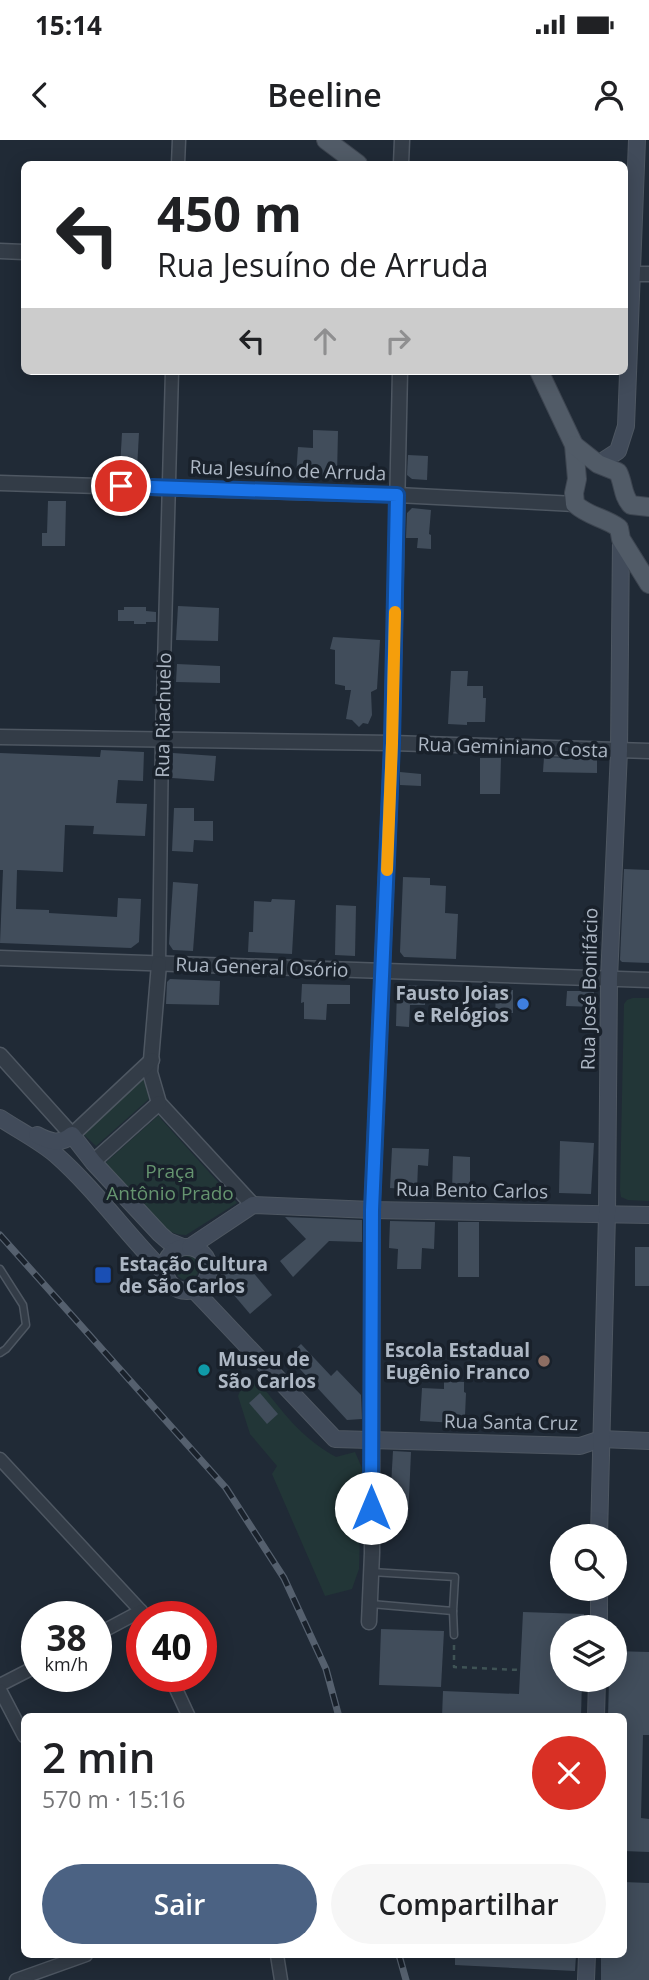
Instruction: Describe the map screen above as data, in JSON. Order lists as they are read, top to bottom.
{
  "streets": {
    "main road": ["Rua José Bonifácio", "Rua Bento Carlos", "Rua Santa Cruz"],
    "street": [
      "Rua Jesuíno de Arruda",
      "Rua Riachuelo",
      "Rua Geminiano Costa",
      "Rua General Osório"
    ]
  },
  "crossings": [
    ["Rua Jesuíno de Arruda", "Rua Riachuelo"],
    ["Rua Riachuelo", "Rua Geminiano Costa"],
    ["Rua Riachuelo", "Rua General Osório"],
    ["Rua Geminiano Costa", "Rua José Bonifácio"],
    ["Rua General Osório", "Rua José Bonifácio"],
    ["Rua José Bonifácio", "Rua Bento Carlos"],
    ["Rua José Bonifácio", "Rua Santa Cruz"]
  ],
  "parks": ["Praça Antônio Prado"],
  "places": {
    "other": ["Fausto Joias e Relógios", "Escola Estadual Eugênio Franco", "Museu de São Carlos"],
    "transit": ["Estação Cultura de São Carlos"]
  },
  "page": {
    "status": "15:14",
    "header": "Beeline",
    "turn": ["450 m", "Rua Jesuíno de Arruda"],
    "speed": "38 km/h",
    "limit": "40",
    "heading": ["2 min", "570 m · 15:16"],
    "buttons": ["Sair", "Compartilhar"]
  }
}
